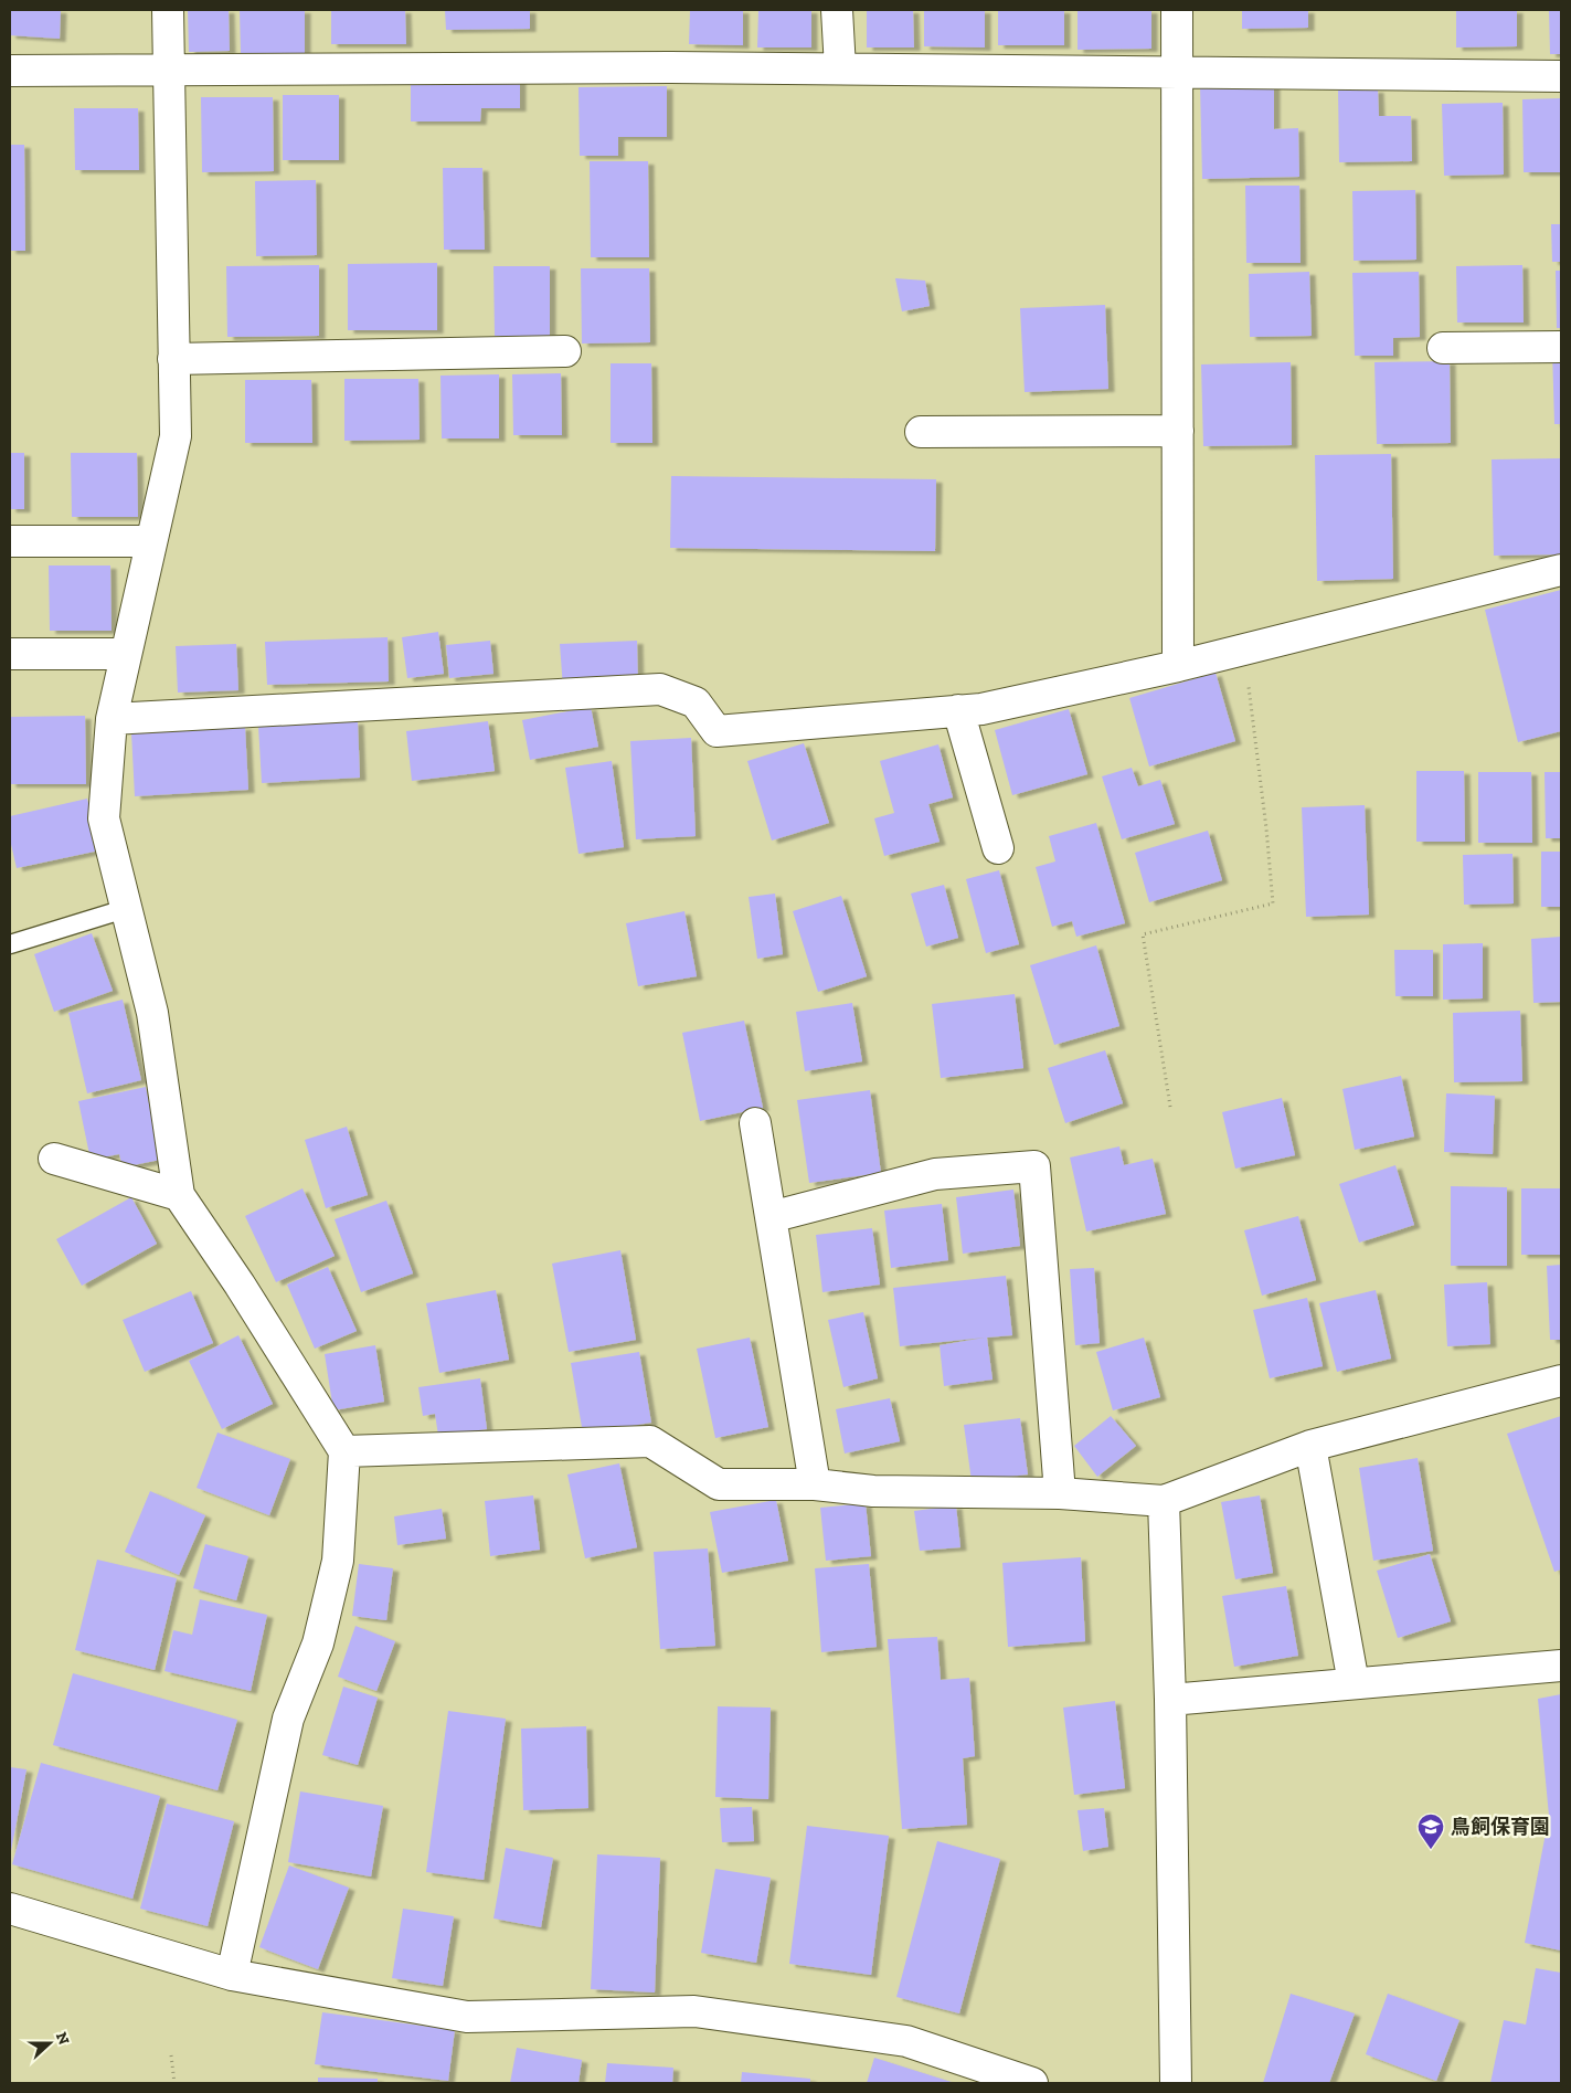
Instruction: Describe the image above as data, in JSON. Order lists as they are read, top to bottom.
{
  "places": {
    "school or university": ["鳥飼保育園"]
  },
  "north": "right"
}
